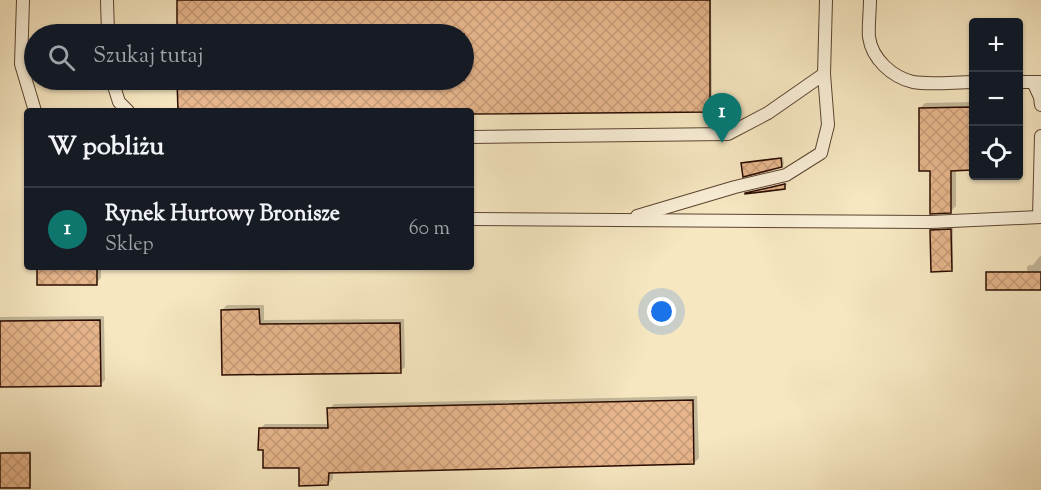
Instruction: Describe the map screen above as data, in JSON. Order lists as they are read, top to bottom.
{
  "page": {
    "map_buttons": ["+", "−"],
    "search": "Szukaj tutaj",
    "pins": "1",
    "heading": "W pobliżu",
    "list": [
      {
        "mark": "1",
        "name": "Rynek Hurtowy Bronisze",
        "note": "Sklep",
        "value": "60 m"
      }
    ]
  }
}
